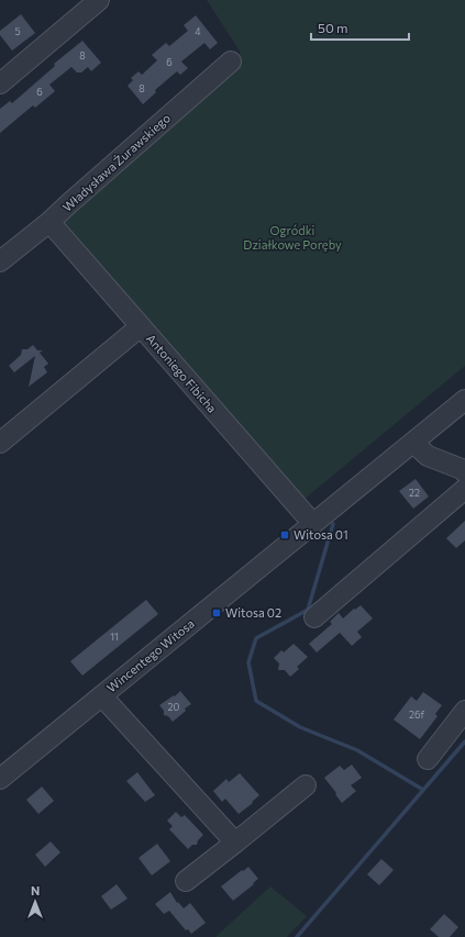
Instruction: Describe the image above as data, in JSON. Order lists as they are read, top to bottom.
{
  "streets": {
    "street": ["Władysława Żurawskiego", "Antoniego Fibicha", "Wincentego Witosa"]
  },
  "crossings": [
    ["Władysława Żurawskiego", "Antoniego Fibicha"],
    ["Antoniego Fibicha", "Wincentego Witosa"]
  ],
  "parks": ["Ogródki Działkowe Poręby"],
  "places": {
    "transit": ["Witosa 01", "Witosa 02"]
  },
  "house_numbers": [
    "5",
    "4",
    "8",
    "6",
    "8",
    "6",
    "22",
    "11",
    "20",
    "26f"
  ],
  "scale_bar": "50 m",
  "north": "top"
}
